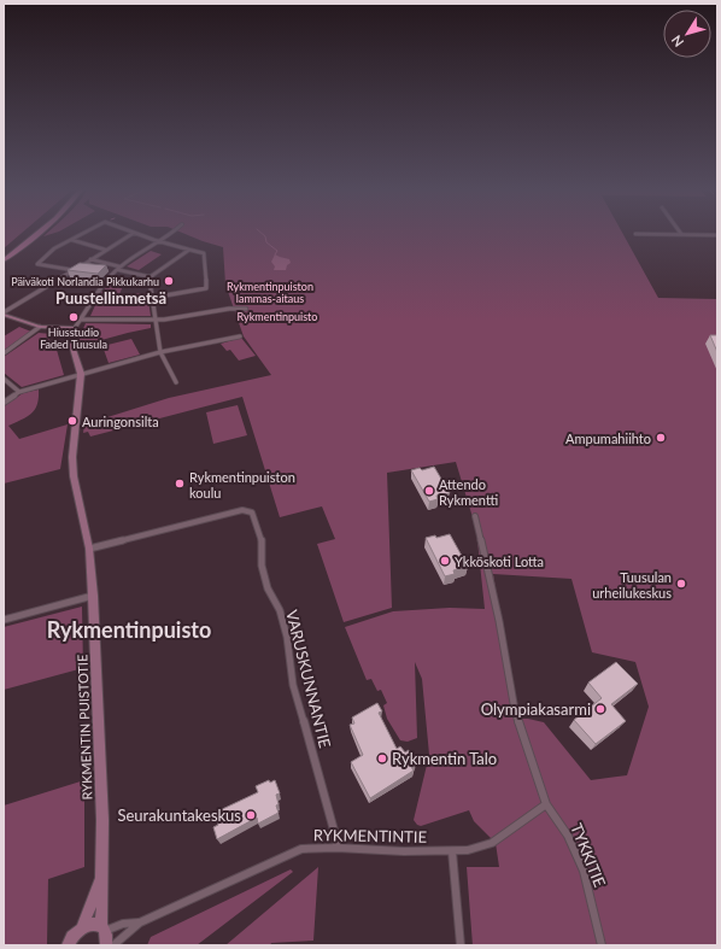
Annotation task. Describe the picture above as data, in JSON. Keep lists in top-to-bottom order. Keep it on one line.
{"streets":{"street":["VARUSKUNNANTIE","RYKMENTIN PUISTOTIE","RYKMENTINTIE","TYKKITIE"]},"crossings":[["VARUSKUNNANTIE","RYKMENTIN PUISTOTIE"],["VARUSKUNNANTIE","RYKMENTINTIE"],["RYKMENTIN PUISTOTIE","RYKMENTINTIE"],["RYKMENTINTIE","TYKKITIE"]],"districts":["Puustellinmetsä","Rykmentinpuisto"],"parks":["Rykmentinpuiston lammas-aitaus","Rykmentinpuisto"],"places":["Päiväkoti Norlandia Pikkukarhu","Hiusstudio Faded Tuusula","Auringonsilta","Ampumahiihto","Rykmentinpuiston koulu","Attendo Rykmentti","Ykköskoti Lotta","Tuusulan urheilukeskus","Olympiakasarmi","Rykmentin Talo","Seurakuntakeskus"],"north":"bottom left"}
